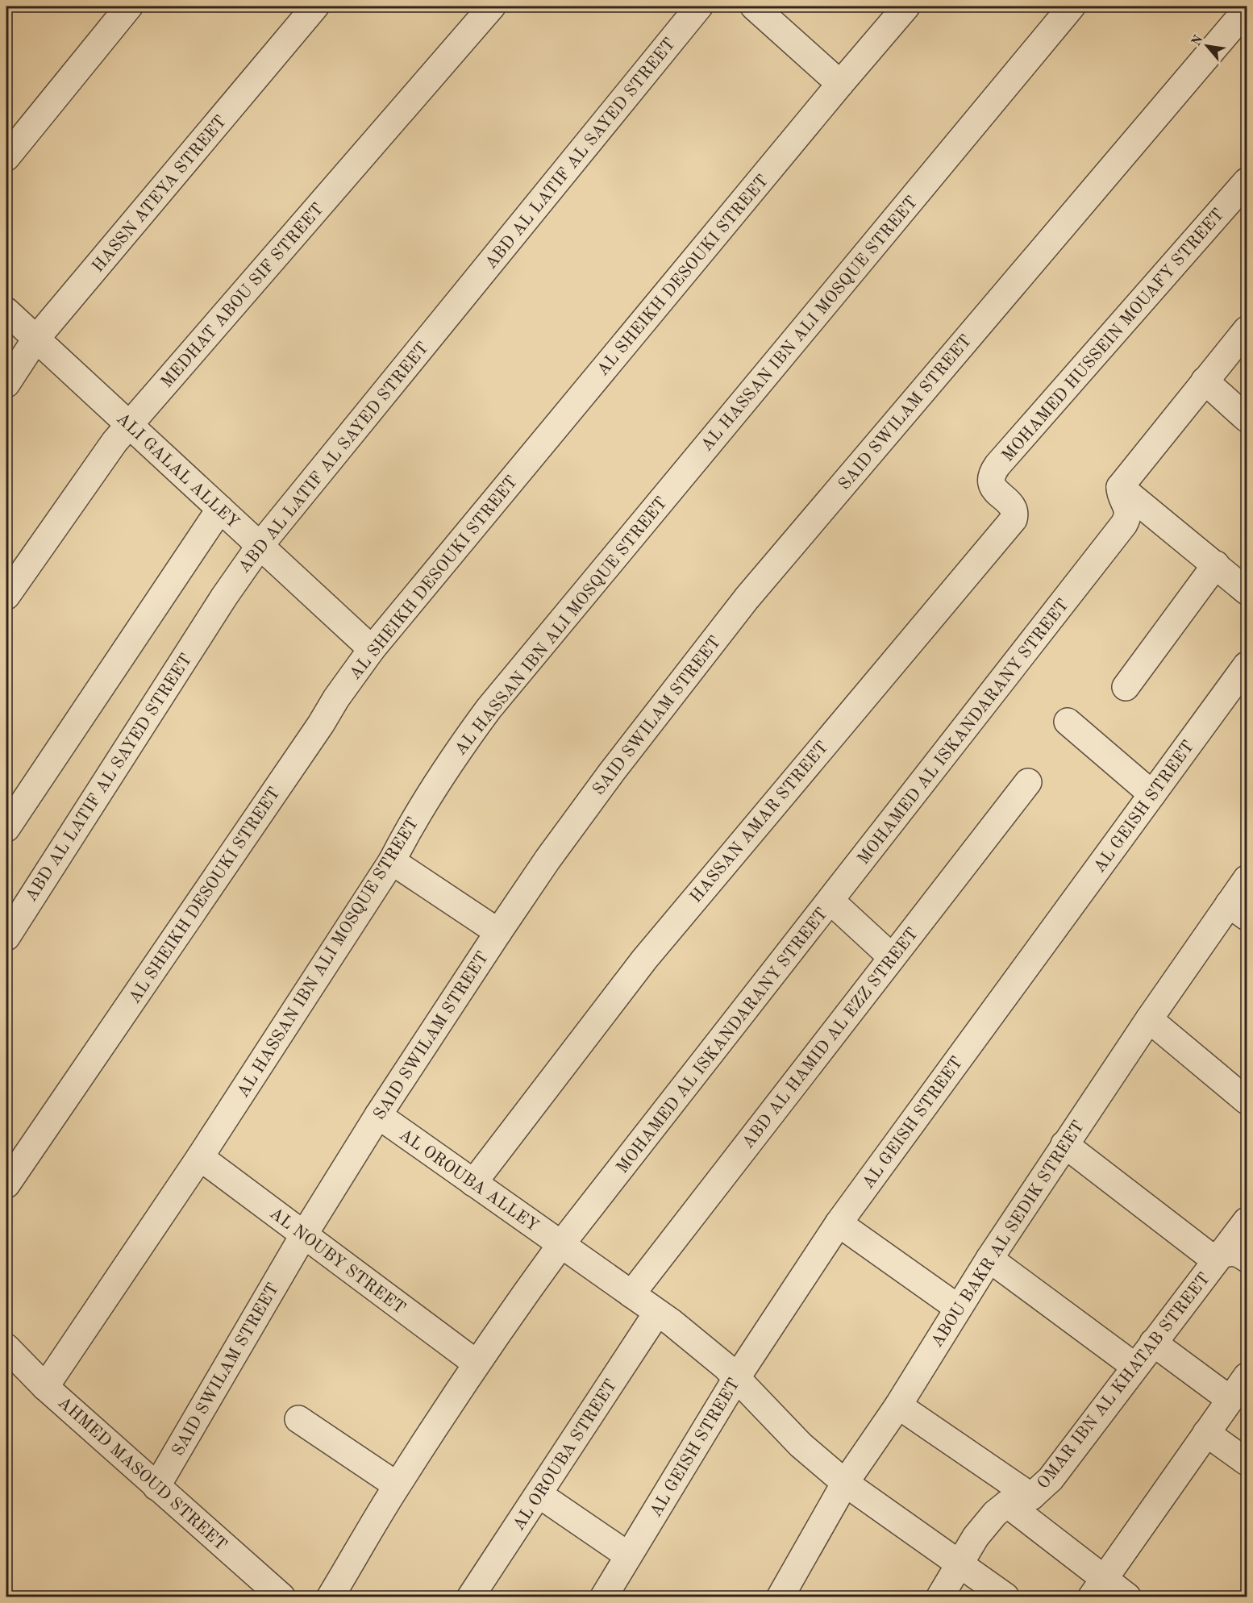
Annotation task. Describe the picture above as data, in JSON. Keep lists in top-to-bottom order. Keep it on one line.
{"streets":{"street":["ABD AL LATIF AL SAYED STREET","HASSN ATEYA STREET","AL SHEIKH DESOUKI STREET","MEDHAT ABOU SIF STREET","AL HASSAN IBN ALI MOSQUE STREET","MOHAMED HUSSEIN MOUAFY STREET","SAID SWILAM STREET","ALI GALAL ALLEY","MOHAMED AL ISKANDARANY STREET","AL GEISH STREET","HASSAN AMAR STREET","ABD AL HAMID AL EZZ STREET","AL OROUBA ALLEY","ABOU BAKR AL SEDIK STREET","AL NOUBY STREET","OMAR IBN AL KHATAB STREET","AL OROUBA STREET","AHMED MASOUD STREET"]},"crossings":[["ABD AL LATIF AL SAYED STREET","ALI GALAL ALLEY"],["HASSN ATEYA STREET","ALI GALAL ALLEY"],["AL SHEIKH DESOUKI STREET","ALI GALAL ALLEY"],["MEDHAT ABOU SIF STREET","ALI GALAL ALLEY"],["AL HASSAN IBN ALI MOSQUE STREET","AL NOUBY STREET"],["AL HASSAN IBN ALI MOSQUE STREET","AHMED MASOUD STREET"],["MOHAMED HUSSEIN MOUAFY STREET","HASSAN AMAR STREET"],["SAID SWILAM STREET","AL OROUBA ALLEY"],["SAID SWILAM STREET","AL NOUBY STREET"],["SAID SWILAM STREET","AHMED MASOUD STREET"],["MOHAMED AL ISKANDARANY STREET","AL OROUBA ALLEY"],["MOHAMED AL ISKANDARANY STREET","AL NOUBY STREET"],["AL GEISH STREET","AL OROUBA ALLEY"],["HASSAN AMAR STREET","AL OROUBA ALLEY"],["ABD AL HAMID AL EZZ STREET","AL OROUBA ALLEY"],["AL OROUBA ALLEY","ABOU BAKR AL SEDIK STREET"],["AL OROUBA ALLEY","OMAR IBN AL KHATAB STREET"],["AL OROUBA ALLEY","AL OROUBA STREET"]],"north":"top left"}
